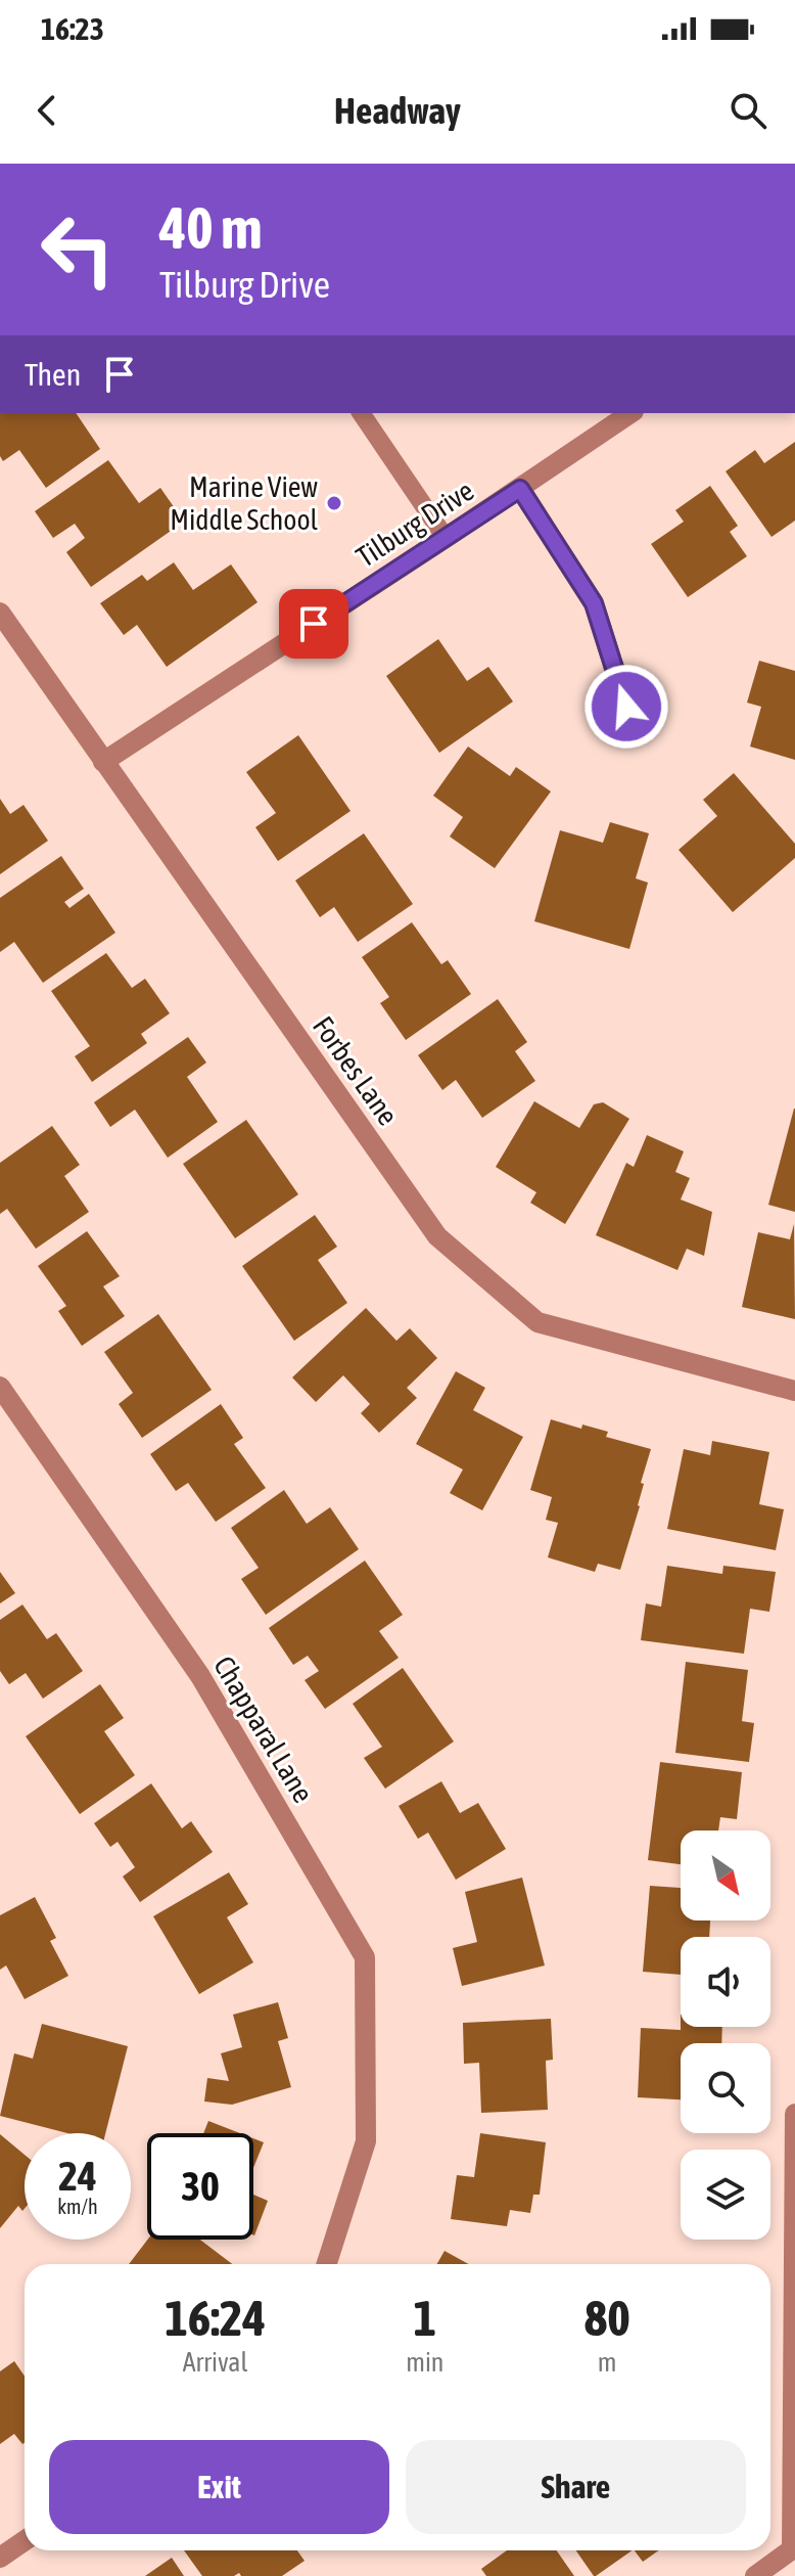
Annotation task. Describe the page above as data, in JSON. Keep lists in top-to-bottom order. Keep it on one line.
{"streets":{"street":["Tilburg Drive","Forbes Lane","Chapparal Lane"]},"crossings":[["Tilburg Drive","Forbes Lane"]],"places":["Marine View Middle School"],"north":"bottom right","page":{"status":"16:23","header":"Headway","turn":["40 m","Tilburg Drive"],"then":"Then","speed":"24 km/h","limit":"30","eta":["16:24","Arrival","1","min","80","m"],"buttons":["Exit","Share"]}}
